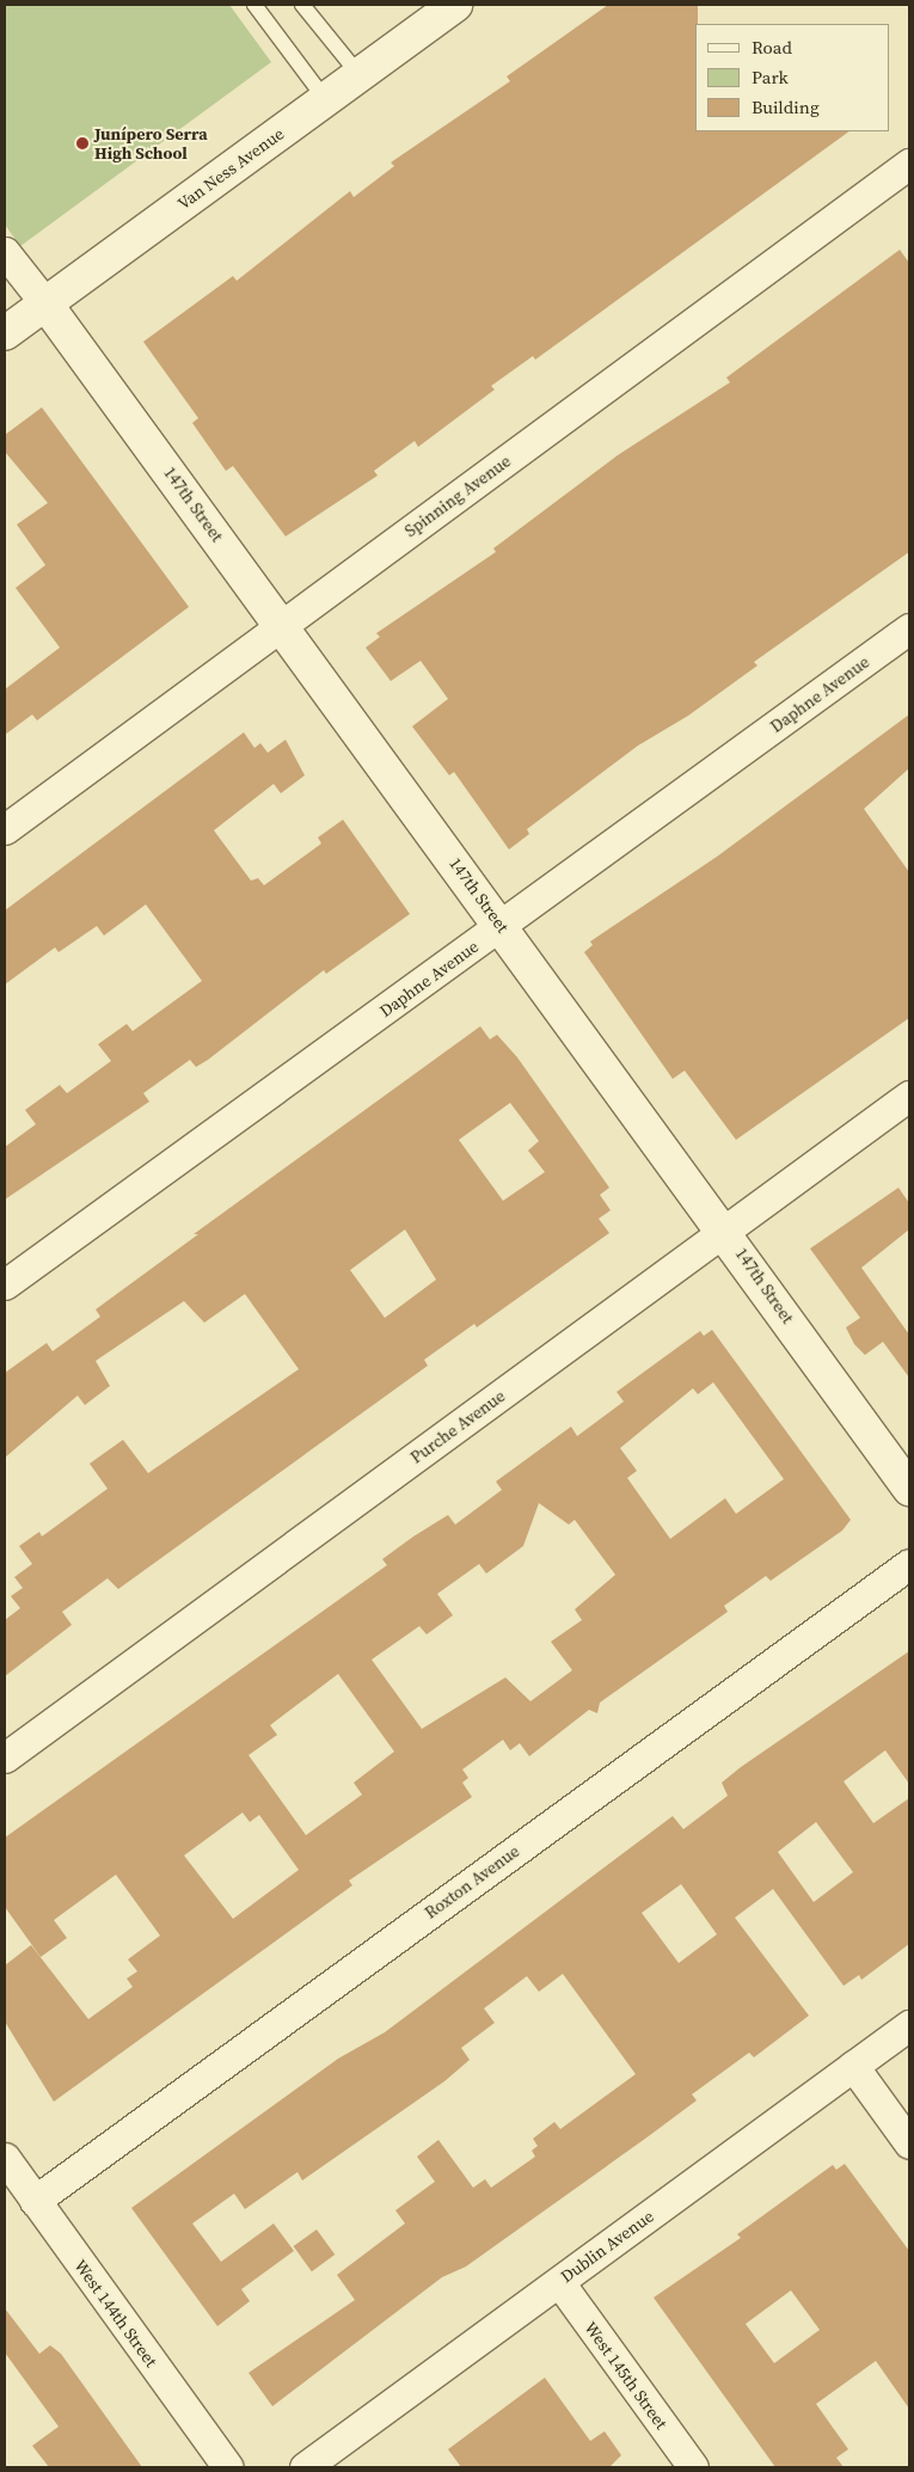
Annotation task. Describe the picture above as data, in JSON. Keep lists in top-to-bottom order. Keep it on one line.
{"streets":{"street":["Van Ness Avenue","Spinning Avenue","147th Street","Daphne Avenue","Purche Avenue","Roxton Avenue","Dublin Avenue","West 144th Street","West 145th Street"]},"crossings":[["Van Ness Avenue","147th Street"],["Spinning Avenue","147th Street"],["147th Street","Daphne Avenue"],["147th Street","Purche Avenue"],["Roxton Avenue","West 144th Street"],["Dublin Avenue","West 145th Street"]],"places":["Junípero Serra High School"],"legend":["Road","Park","Building"]}
